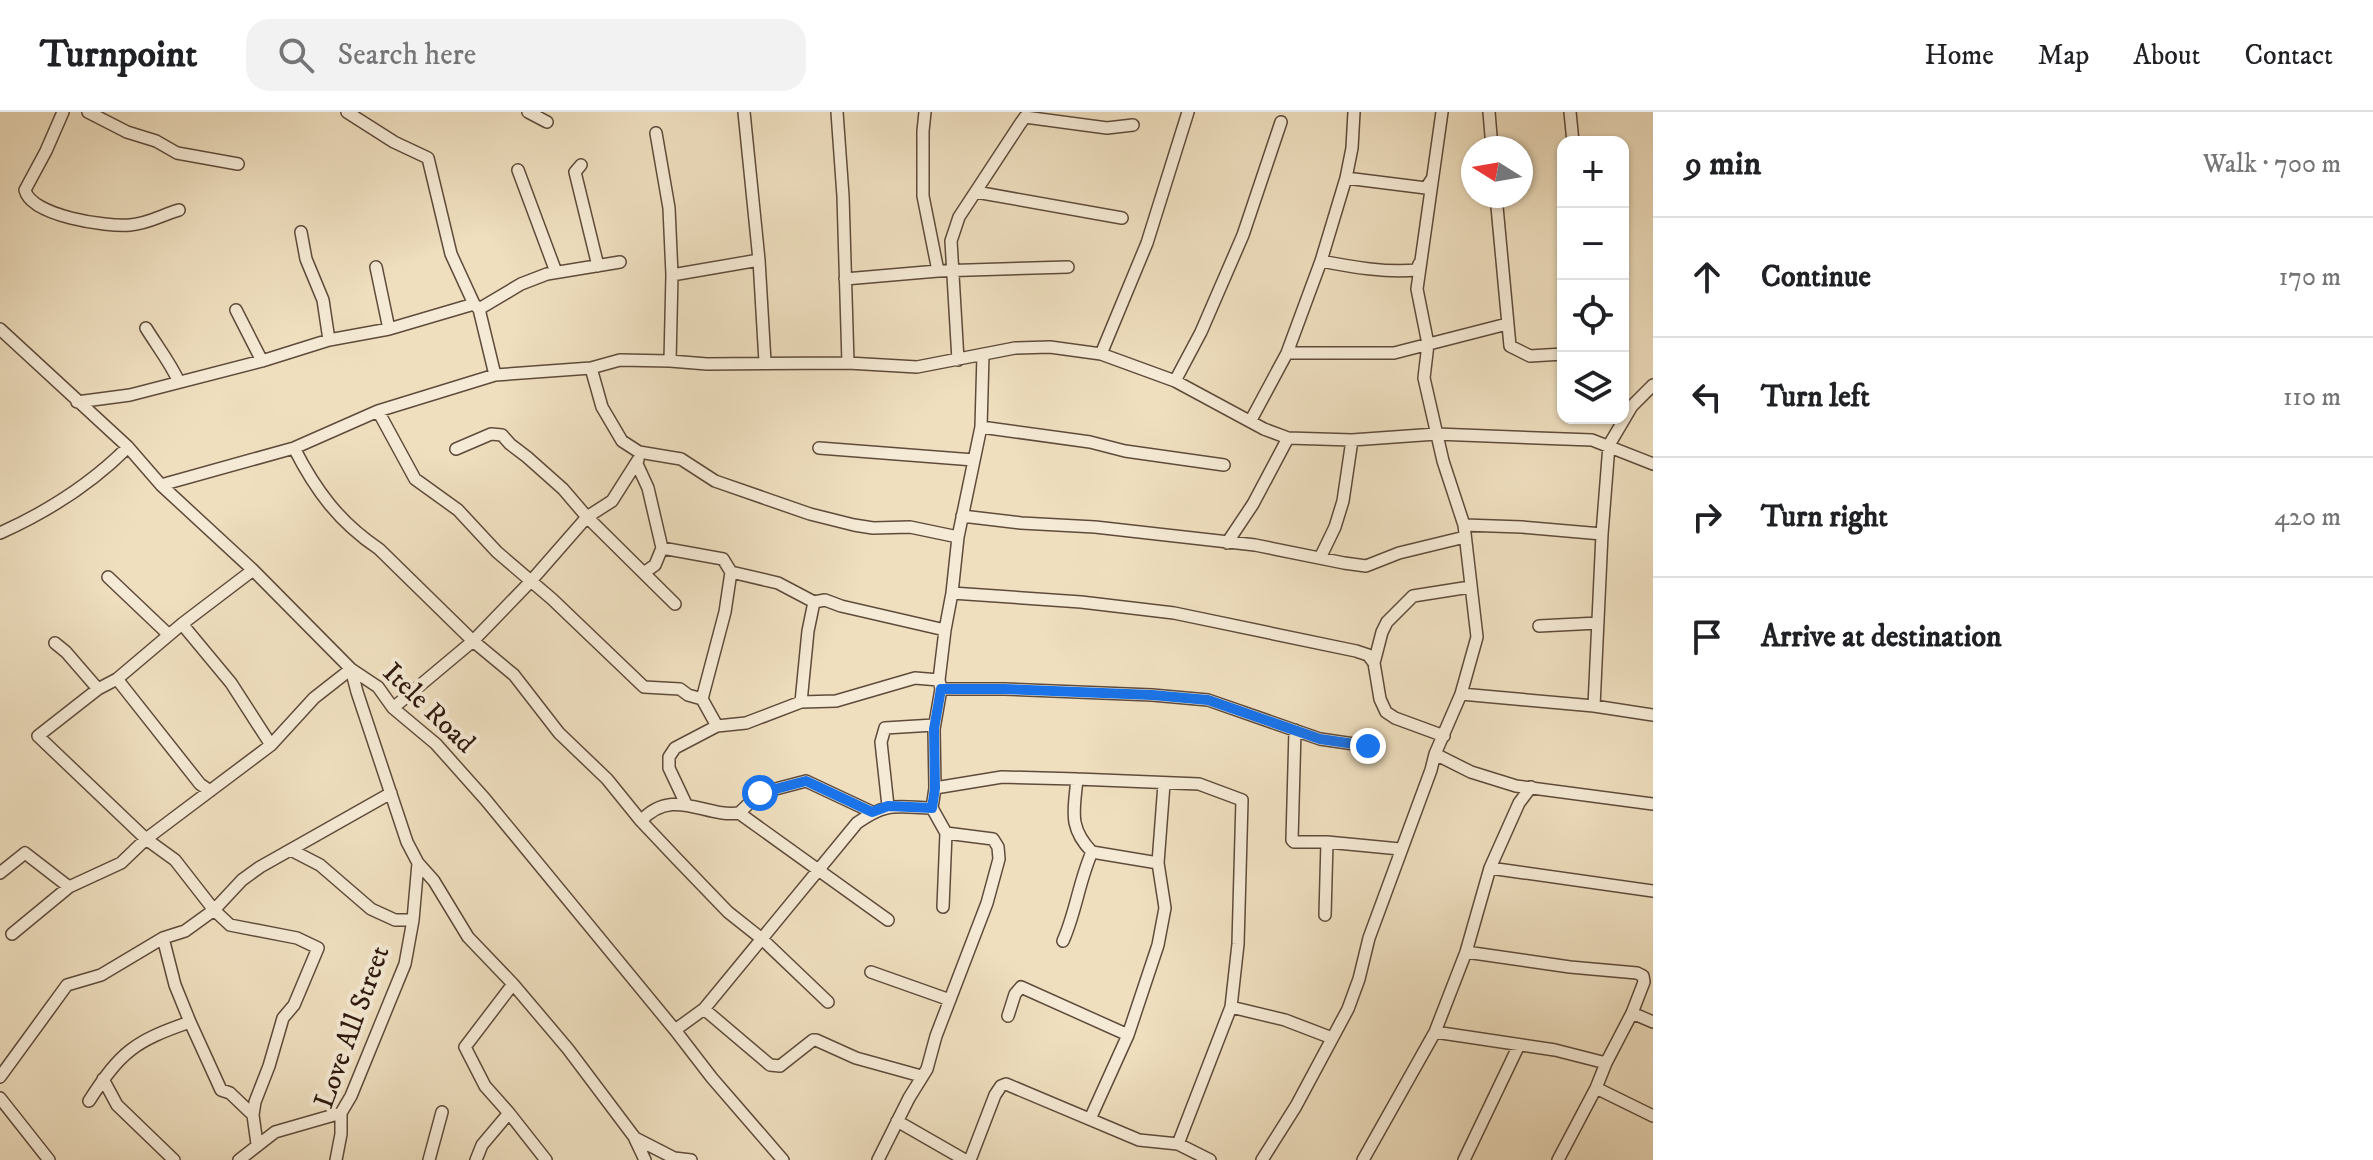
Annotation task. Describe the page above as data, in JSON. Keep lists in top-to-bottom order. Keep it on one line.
{"streets":{"street":["Itele Road","Love All Street"]},"north":"left","page":{"header":"Turnpoint","search":"Search here","nav":["Home","Map","About","Contact"],"heading":["9 min","Walk · 700 m"],"map_buttons":["+","−"],"list":[["Continue","170 m"],["Turn left","110 m"],["Turn right","420 m"],"Arrive at destination"]}}
